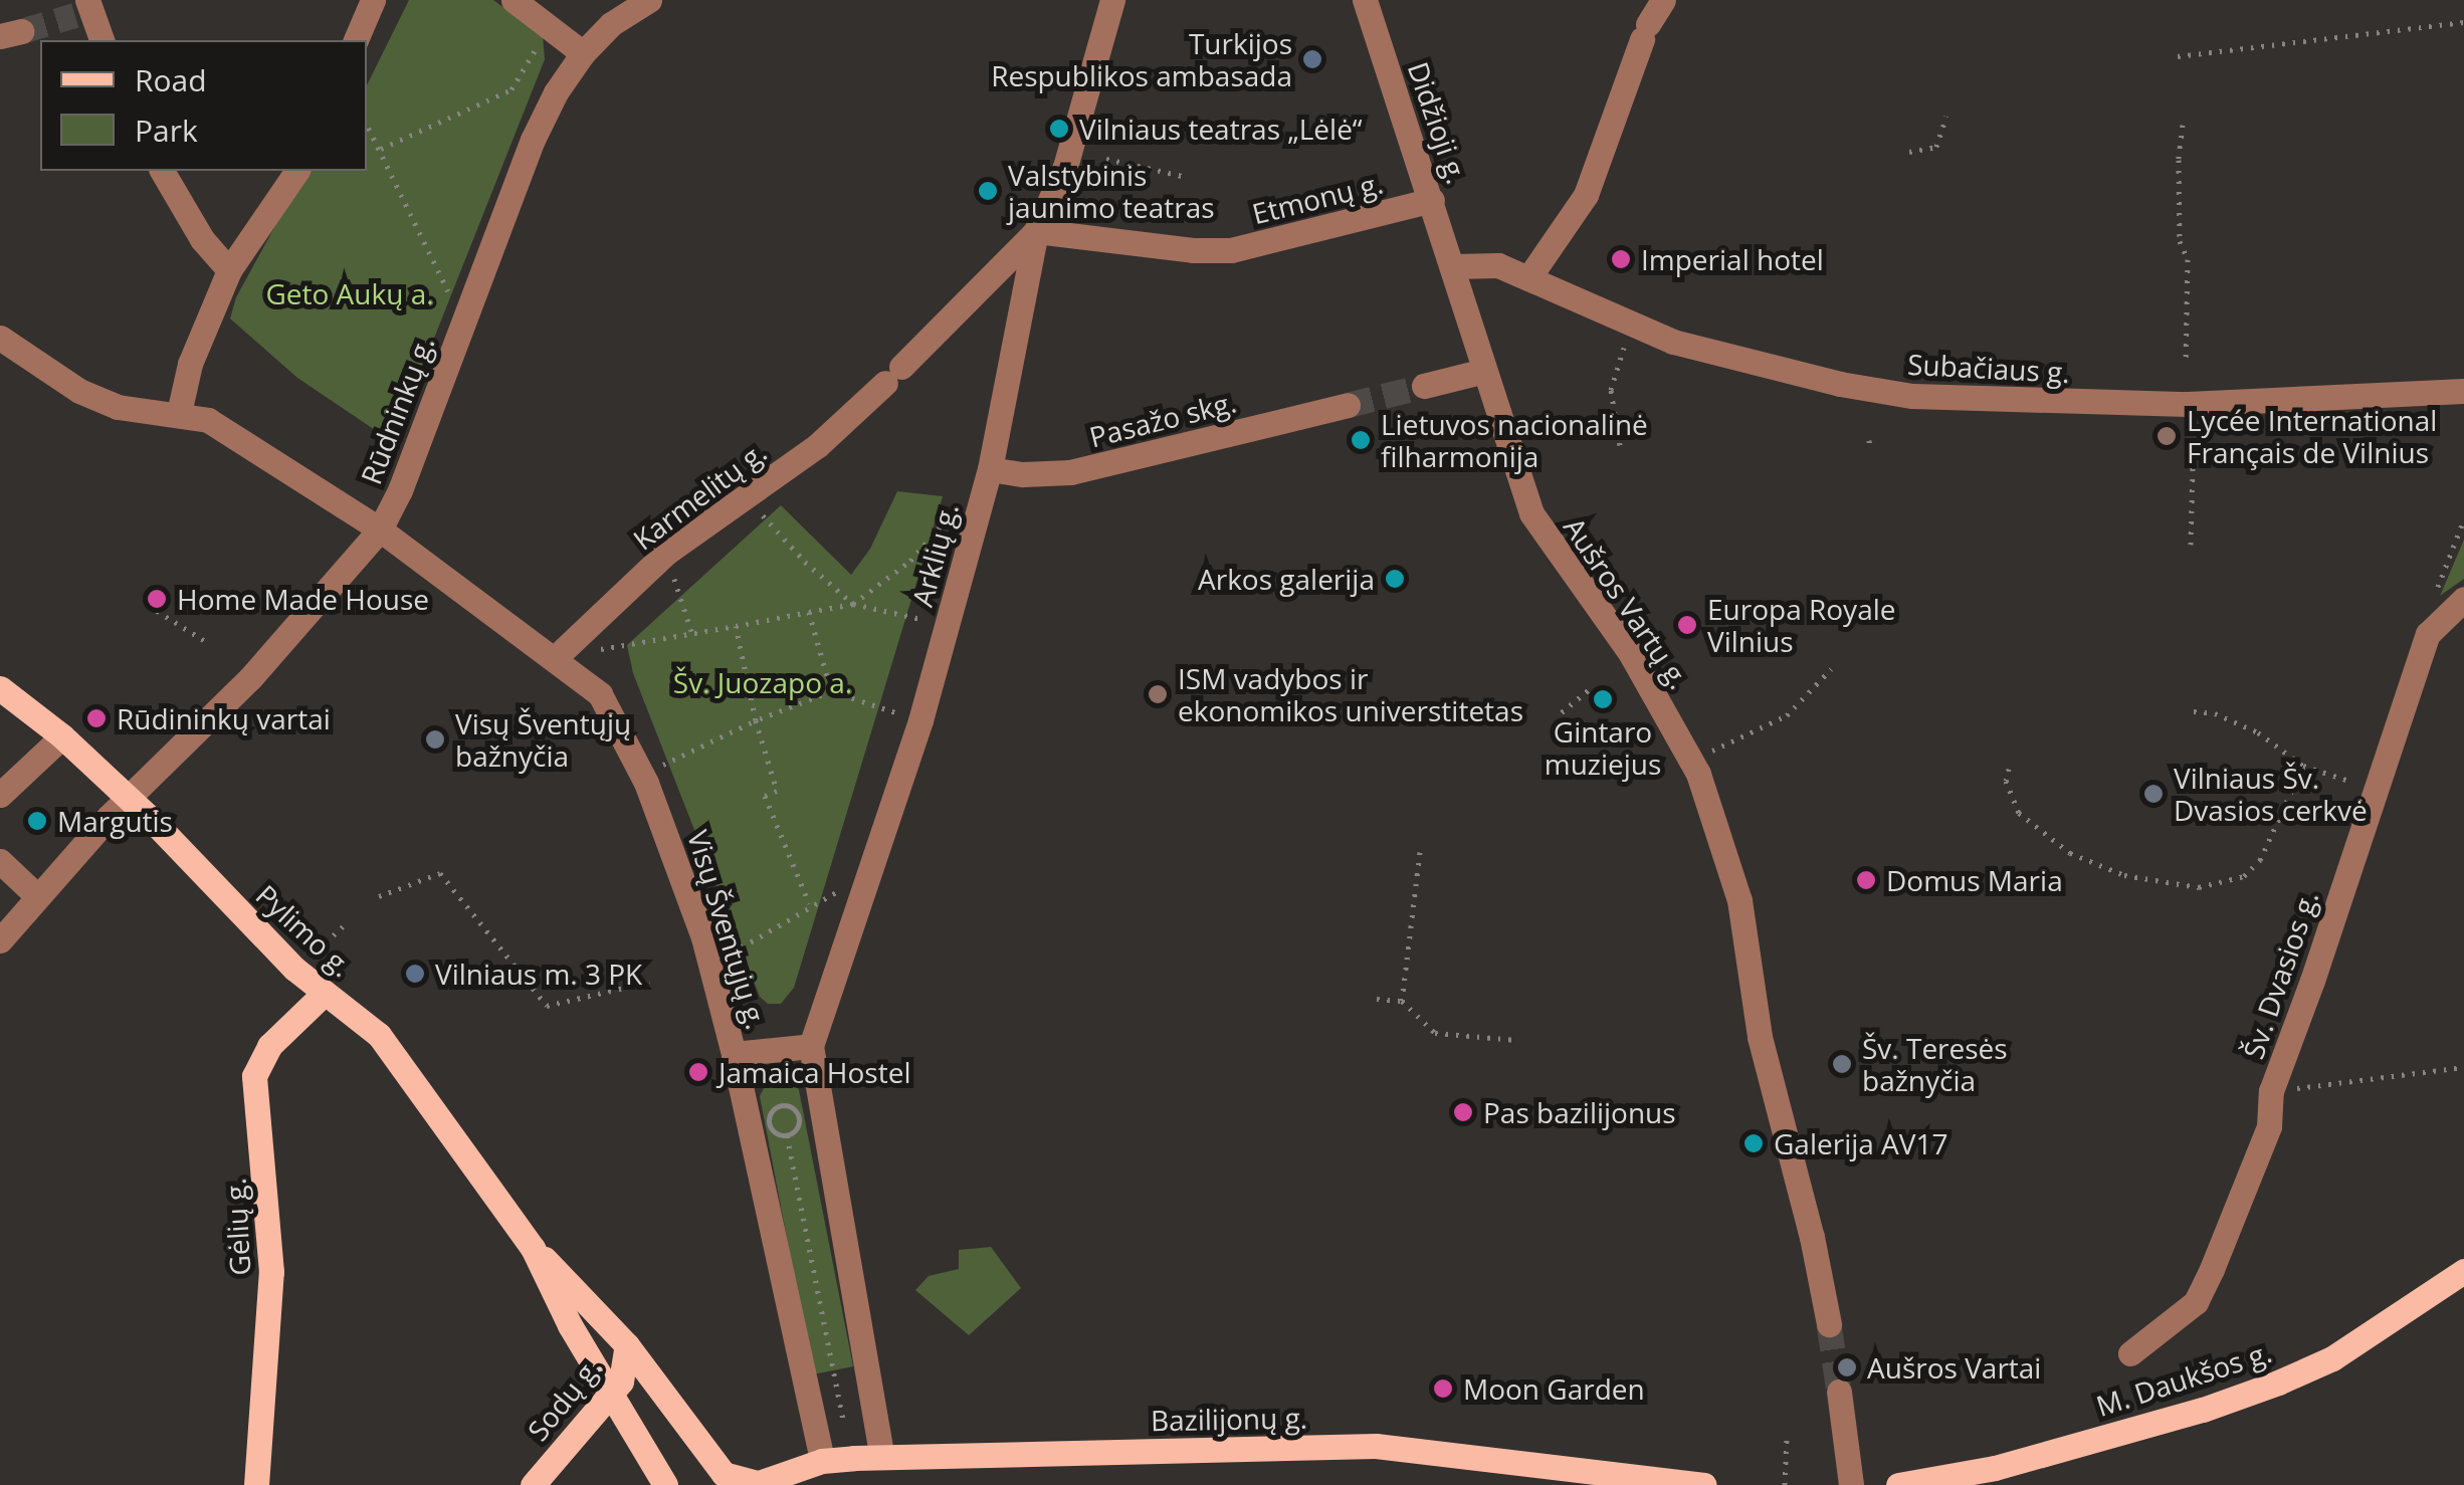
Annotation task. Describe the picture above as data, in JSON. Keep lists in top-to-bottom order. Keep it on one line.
{"streets":{"main road":["Pylimo g.","Gėlių g.","M. Daukšos g.","Sodų g.","Bazilijonų g."],"street":["Didžioji g.","Etmonų g.","Subačiaus g.","Rūdninkų g.","Pasažo skg.","Karmelitų g.","Arklių g.","Aušros Vartų g.","Visų Šventųjų g.","Šv. Dvasios g."]},"crossings":[["Didžioji g.","Etmonų g."],["Didžioji g.","Subačiaus g."],["Didžioji g.","Aušros Vartų g."],["Etmonų g.","Karmelitų g."],["Etmonų g.","Arklių g."],["Subačiaus g.","Aušros Vartų g."],["Rūdninkų g.","Visų Šventųjų g."],["Rūdninkų g.","Pylimo g."],["Pasažo skg.","Arklių g."],["Karmelitų g.","Arklių g."],["Karmelitų g.","Visų Šventųjų g."],["Visų Šventųjų g.","Bazilijonų g."],["Pylimo g.","Gėlių g."],["Pylimo g.","Sodų g."],["Pylimo g.","Bazilijonų g."]],"parks":["Geto Aukų a.","Šv. Juozapo a."],"places":["Turkijos Respublikos ambasada","Vilniaus teatras „Lėlė“","Valstybinis jaunimo teatras","Imperial hotel","Lycée International Français de Vilnius","Lietuvos nacionalinė filharmonija","Arkos galerija","Home Made House","Europa Royale Vilnius","ISM vadybos ir ekonomikos universtitetas","Gintaro muziejus","Rūdininkų vartai","Visų Šventųjų bažnyčia","Vilniaus Šv. Dvasios cerkvė","Margutis","Domus Maria","Vilniaus m. 3 PK","Šv. Teresės bažnyčia","Jamaica Hostel","Pas bazilijonus","Galerija AV17","Aušros Vartai","Moon Garden"],"legend":["Road","Park"]}
